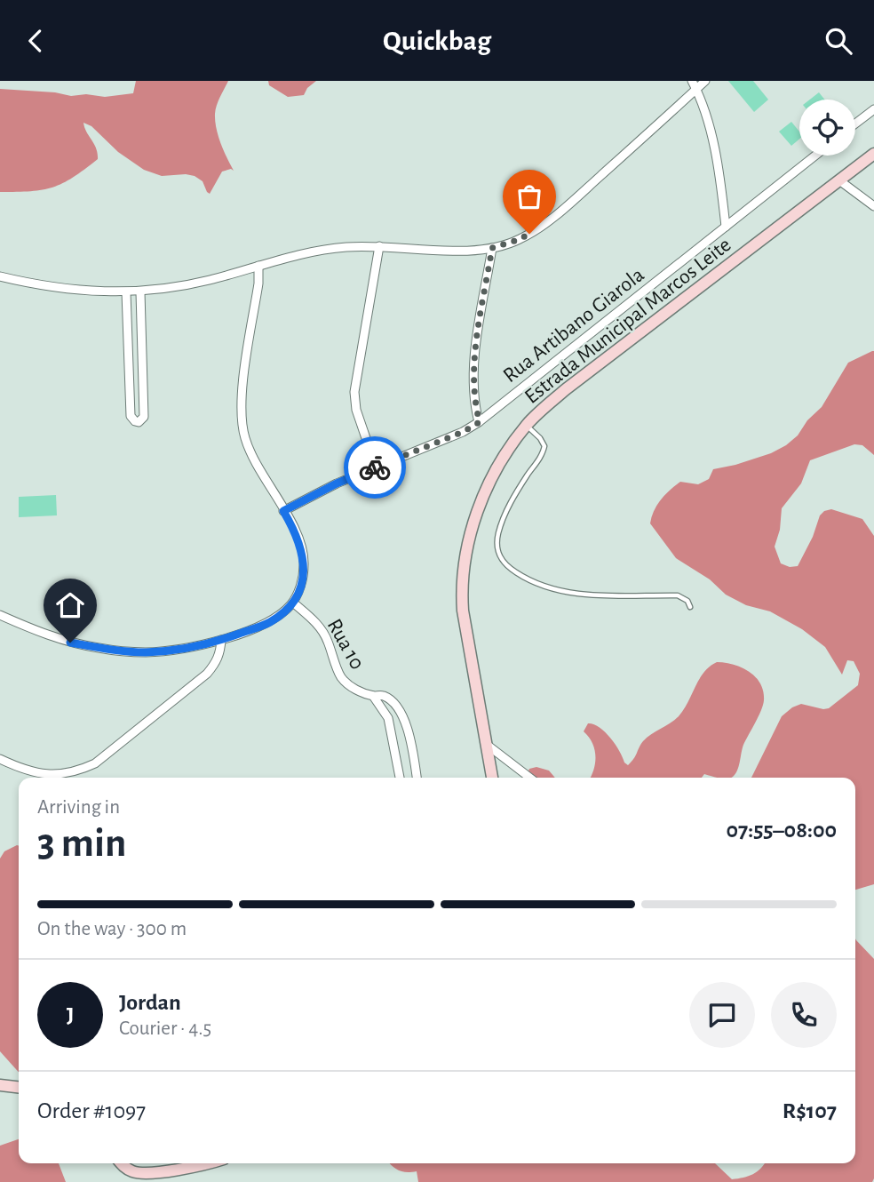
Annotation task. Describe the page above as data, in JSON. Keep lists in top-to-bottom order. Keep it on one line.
{"streets":{"street":["Estrada Municipal Marcos Leite","Rua Artibano Giarola","Rua 10"]},"page":{"header":"Quickbag","heading":["3 min","Arriving in","07:55–08:00"],"panel":["Jordan","Courier · 4.5","Order #1097","R$107"],"bar":"On the way · 300 m","round":"J"}}
